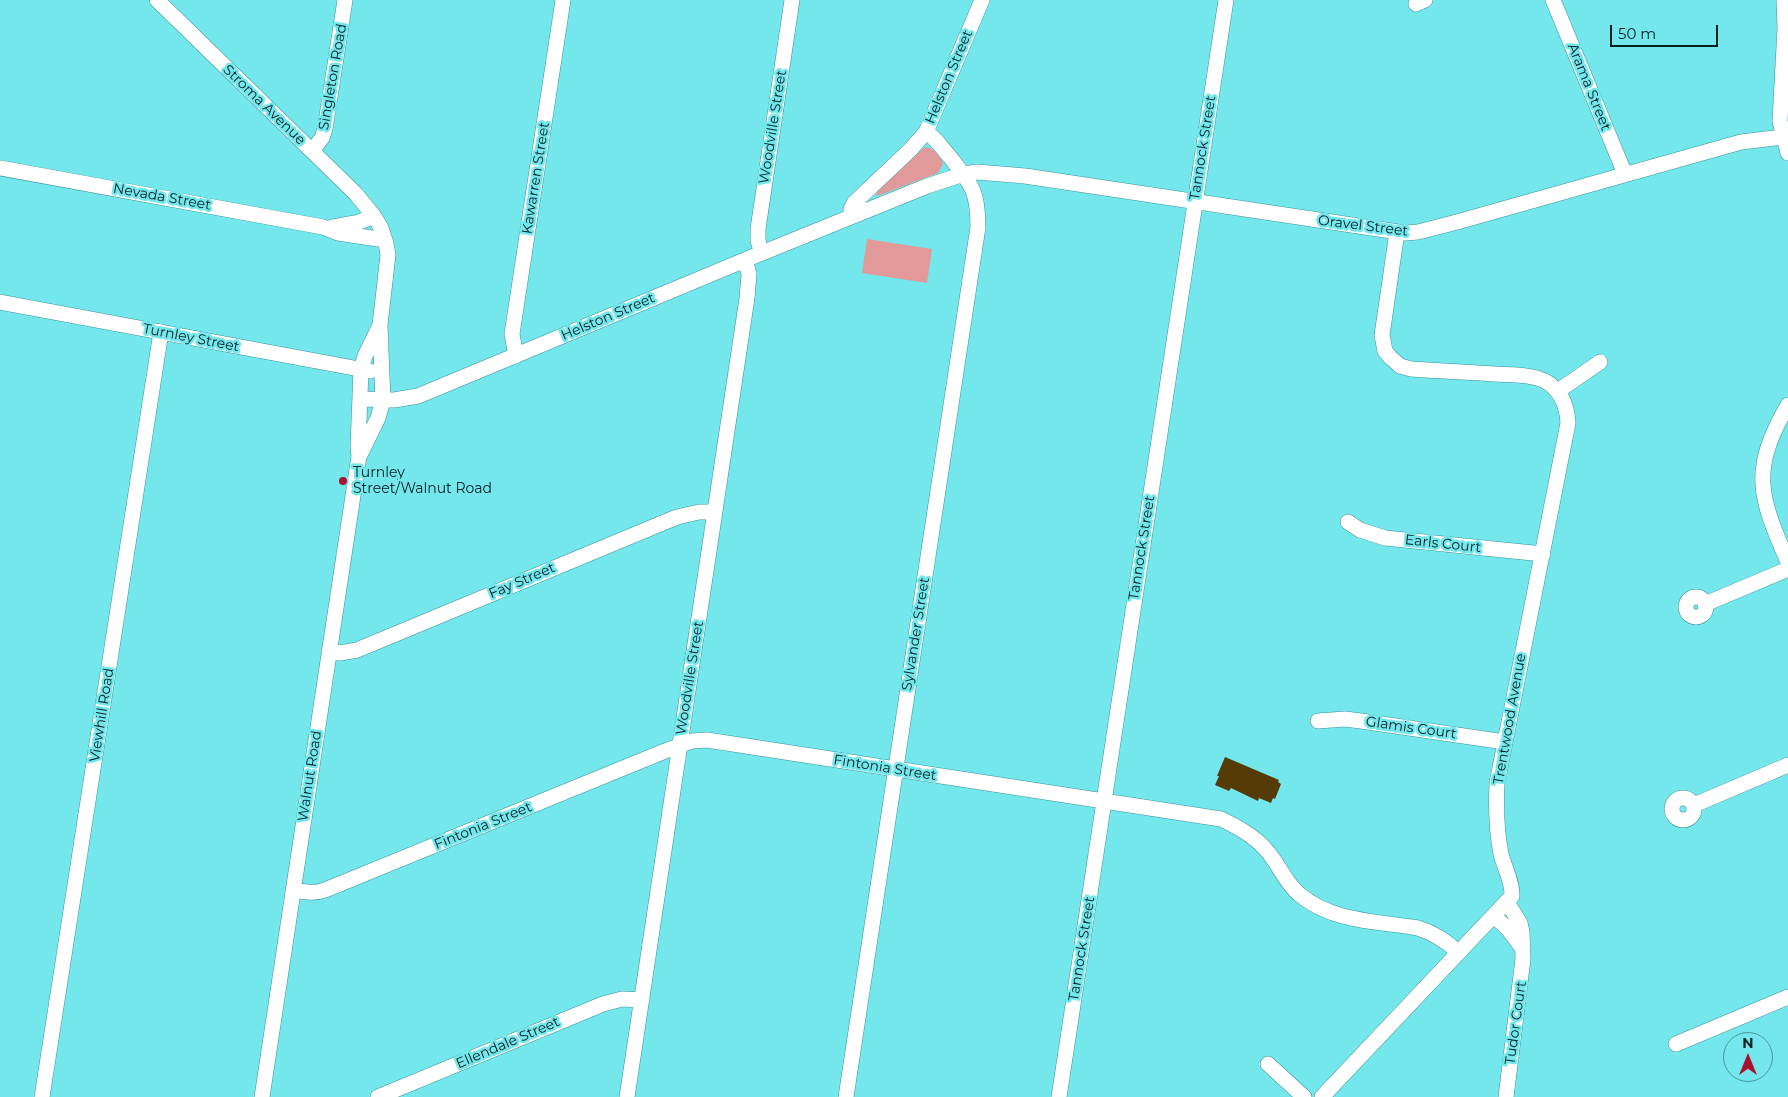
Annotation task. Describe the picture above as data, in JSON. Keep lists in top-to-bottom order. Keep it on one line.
{"streets":{"street":["Singleton Road","Helston Street","Arama Street","Stroma Avenue","Woodville Street","Tannock Street","Kawarren Street","Nevada Street","Oravel Street","Turnley Street","Earls Court","Fay Street","Sylvander Street","Viewhill Road","Trentwood Avenue","Glamis Court","Fintonia Street","Walnut Road","Tudor Court","Ellendale Street"]},"crossings":[["Singleton Road","Stroma Avenue"],["Helston Street","Woodville Street"],["Helston Street","Kawarren Street"],["Helston Street","Oravel Street"],["Helston Street","Sylvander Street"],["Helston Street","Walnut Road"],["Arama Street","Oravel Street"],["Stroma Avenue","Nevada Street"],["Stroma Avenue","Walnut Road"],["Woodville Street","Fay Street"],["Woodville Street","Fintonia Street"],["Woodville Street","Ellendale Street"],["Tannock Street","Oravel Street"],["Tannock Street","Fintonia Street"],["Nevada Street","Walnut Road"],["Turnley Street","Viewhill Road"],["Turnley Street","Walnut Road"],["Earls Court","Trentwood Avenue"],["Fay Street","Walnut Road"],["Sylvander Street","Fintonia Street"],["Trentwood Avenue","Glamis Court"],["Trentwood Avenue","Tudor Court"],["Fintonia Street","Walnut Road"]],"places":["Turnley Street/Walnut Road"],"scale_bar":"50 m","north":"top"}
